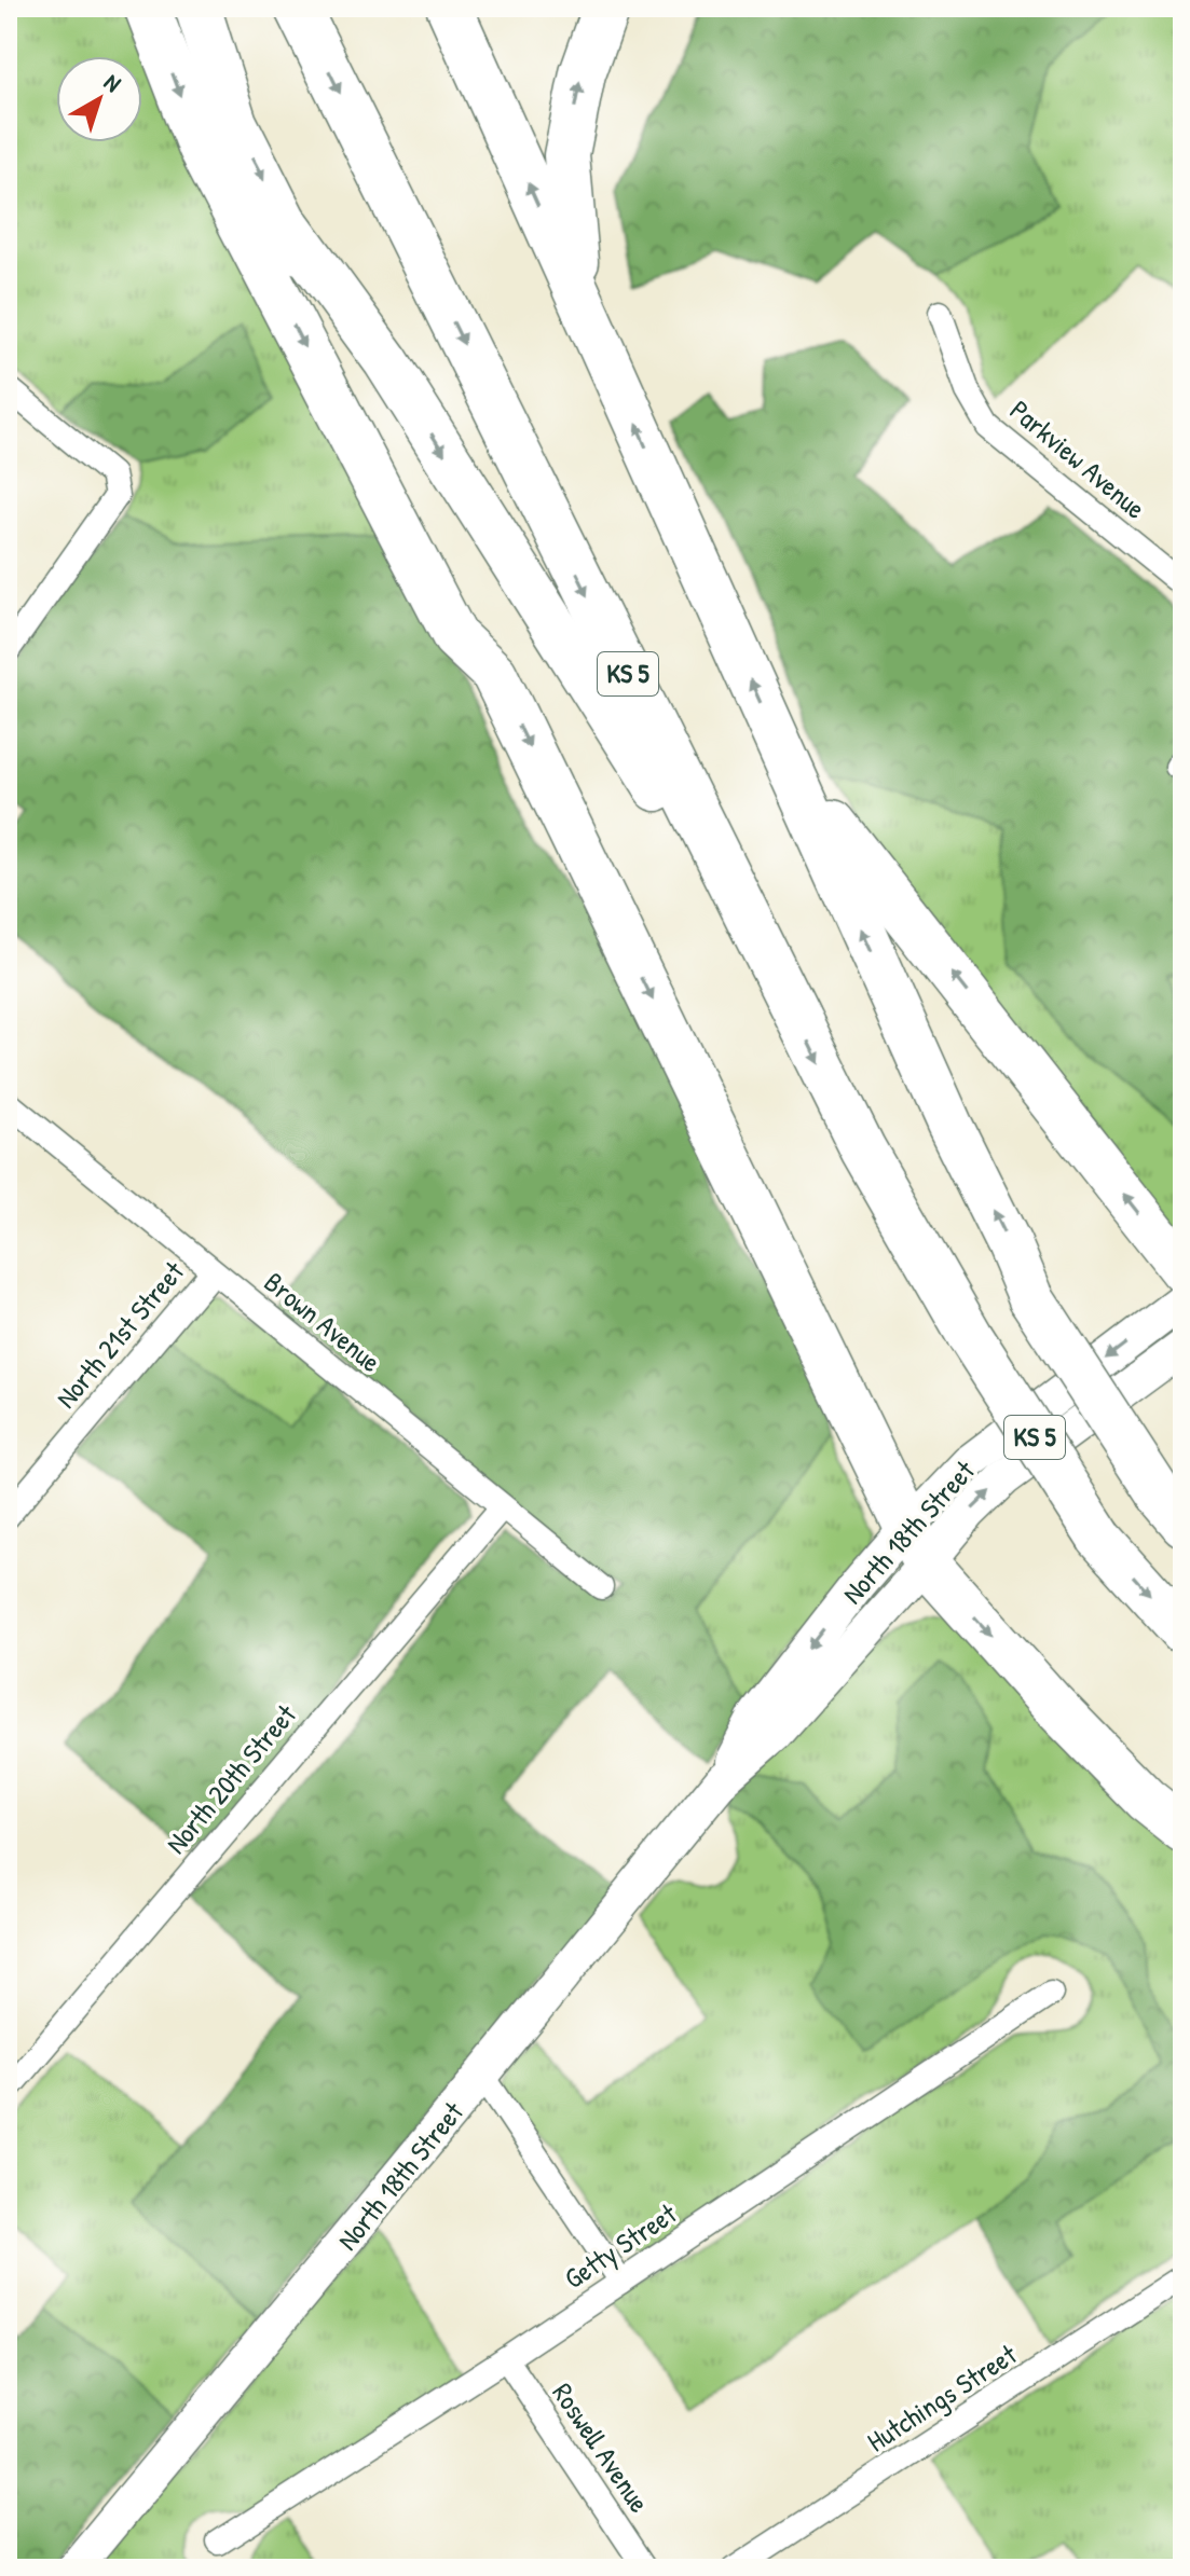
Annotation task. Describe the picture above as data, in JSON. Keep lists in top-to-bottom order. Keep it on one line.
{"streets":{"highway":["KS 5"],"main road":["North 18th Street"],"street":["Parkview Avenue","Brown Avenue","North 21st Street","North 20th Street","Getty Street","Hutchings Street","Roswell Avenue"]},"crossings":[["Brown Avenue","North 21st Street"],["Brown Avenue","North 20th Street"],["Getty Street","Roswell Avenue"]],"north":"top right"}
